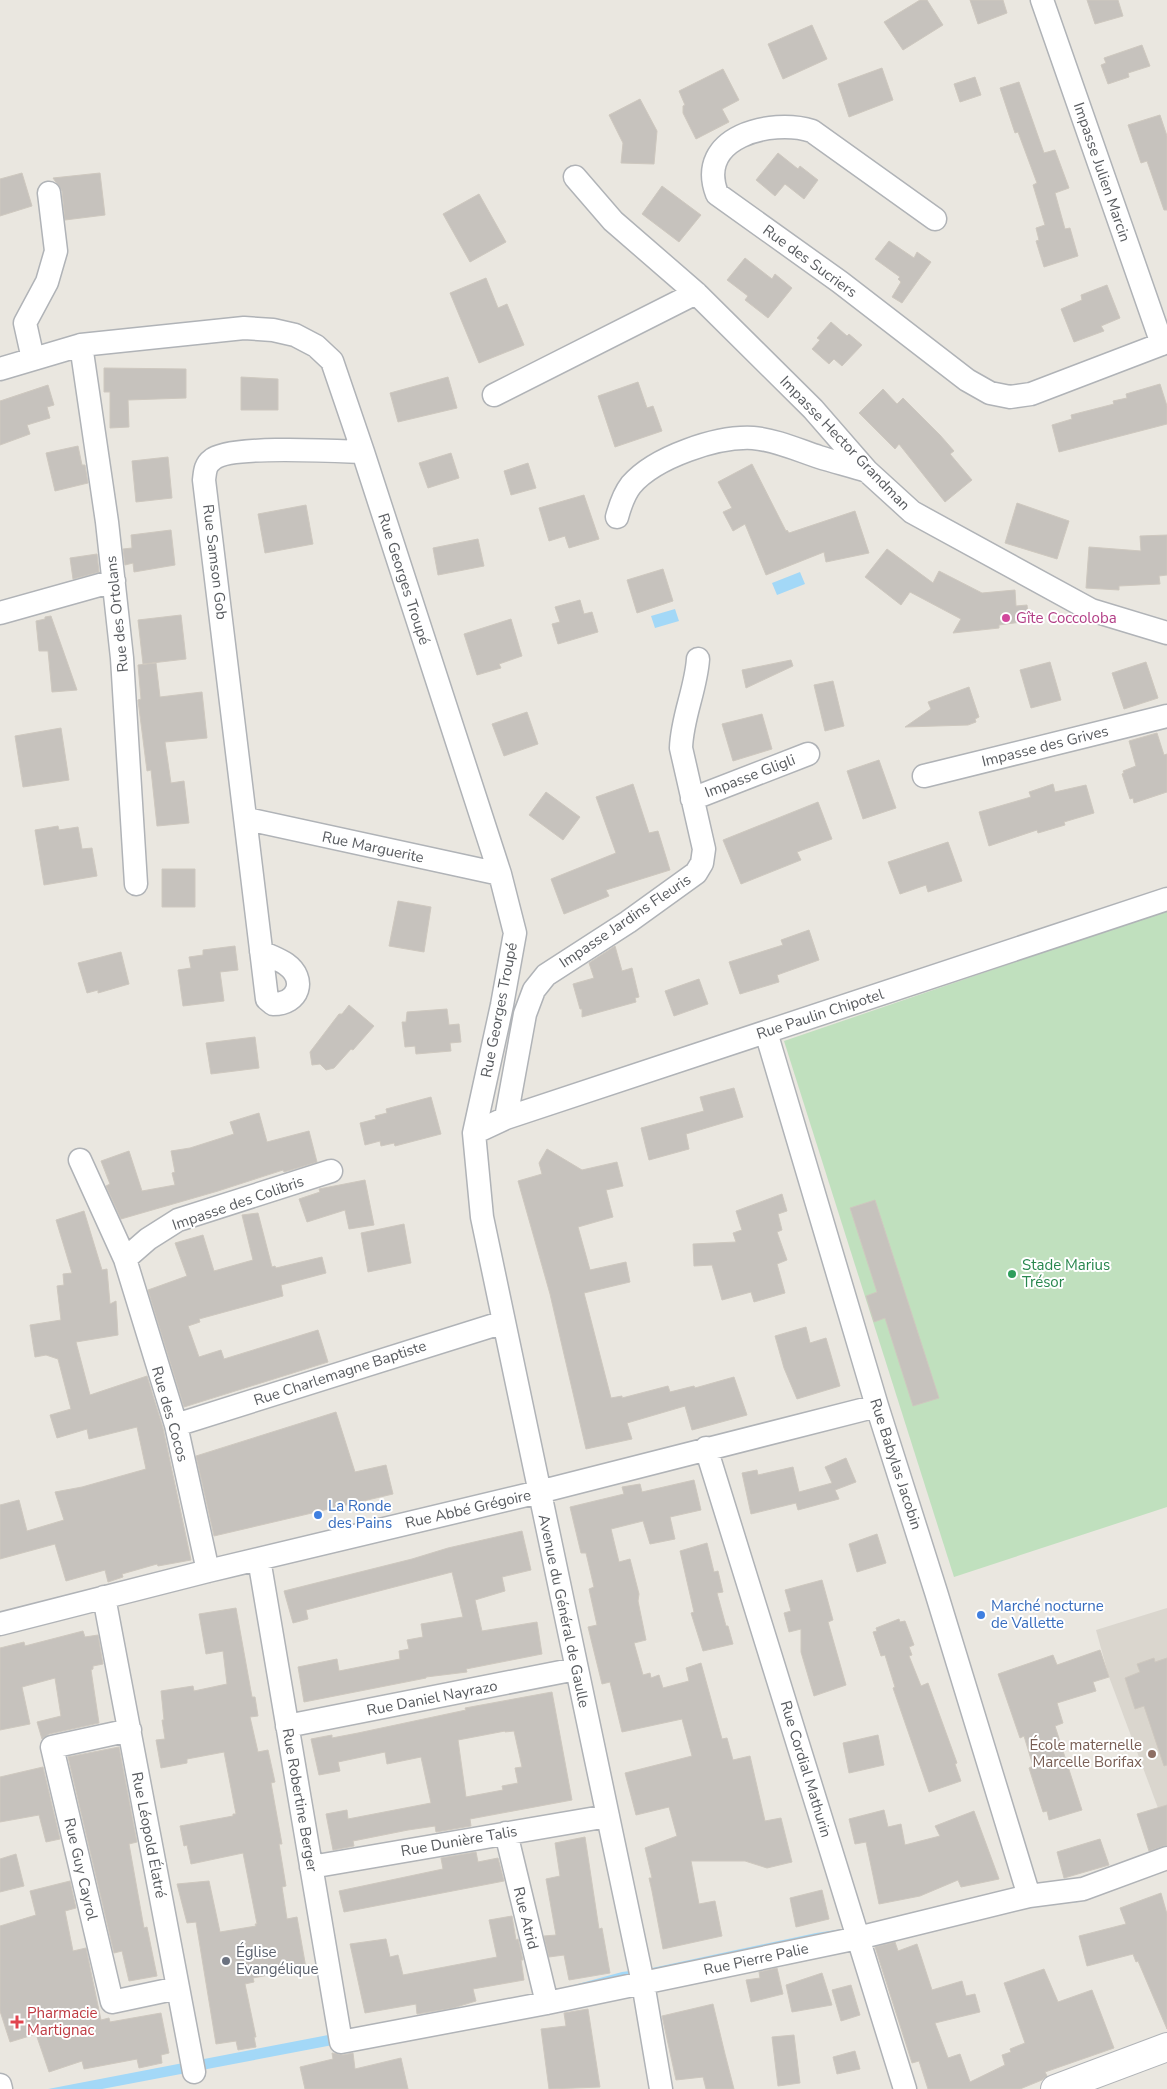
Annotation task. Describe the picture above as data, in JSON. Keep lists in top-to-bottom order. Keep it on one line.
{"streets":{"street":["Impasse Julien Marcin","Rue des Sucriers","Impasse Hector Grandman","Rue Samson Gob","Rue Georges Troupé","Rue des Ortolans","Impasse des Grives","Impasse Gligli","Rue Marguerite","Impasse Jardins Fleuris","Rue Paulin Chipotel","Impasse des Colibris","Rue Charlemagne Baptiste","Rue des Cocos","Rue Babylas Jacobin","Rue Abbé Grégoire","Avenue du Général de Gaulle","Rue Daniel Nayrazo","Rue Cordial Mathurin","Rue Robertine Berger","Rue Léopold Élatré","Rue Dunière Talis","Rue Guy Cayrol","Rue Atrid","Rue Pierre Palie"]},"crossings":[["Impasse Julien Marcin","Rue des Sucriers"],["Rue Samson Gob","Rue Georges Troupé"],["Rue Samson Gob","Rue Marguerite"],["Rue Georges Troupé","Rue des Ortolans"],["Rue Georges Troupé","Rue Marguerite"],["Rue Georges Troupé","Rue Paulin Chipotel"],["Rue Georges Troupé","Avenue du Général de Gaulle"],["Impasse Gligli","Impasse Jardins Fleuris"],["Impasse Jardins Fleuris","Rue Paulin Chipotel"],["Rue Paulin Chipotel","Rue Babylas Jacobin"],["Rue Paulin Chipotel","Avenue du Général de Gaulle"],["Impasse des Colibris","Rue des Cocos"],["Rue Charlemagne Baptiste","Rue des Cocos"],["Rue Charlemagne Baptiste","Avenue du Général de Gaulle"],["Rue des Cocos","Rue Abbé Grégoire"],["Rue Babylas Jacobin","Rue Abbé Grégoire"],["Rue Babylas Jacobin","Rue Pierre Palie"],["Rue Abbé Grégoire","Avenue du Général de Gaulle"],["Rue Abbé Grégoire","Rue Cordial Mathurin"],["Rue Abbé Grégoire","Rue Robertine Berger"],["Rue Abbé Grégoire","Rue Léopold Élatré"],["Avenue du Général de Gaulle","Rue Daniel Nayrazo"],["Avenue du Général de Gaulle","Rue Dunière Talis"],["Avenue du Général de Gaulle","Rue Pierre Palie"],["Rue Daniel Nayrazo","Rue Robertine Berger"],["Rue Cordial Mathurin","Rue Pierre Palie"],["Rue Robertine Berger","Rue Dunière Talis"],["Rue Robertine Berger","Rue Pierre Palie"],["Rue Léopold Élatré","Rue Guy Cayrol"],["Rue Dunière Talis","Rue Atrid"],["Rue Atrid","Rue Pierre Palie"]],"places":{"other":["Gîte Coccoloba","Stade Marius Trésor","La Ronde des Pains","Marché nocturne de Vallette","École maternelle Marcelle Borifax","Église Evangélique"],"health":["Pharmacie Martignac"]}}
